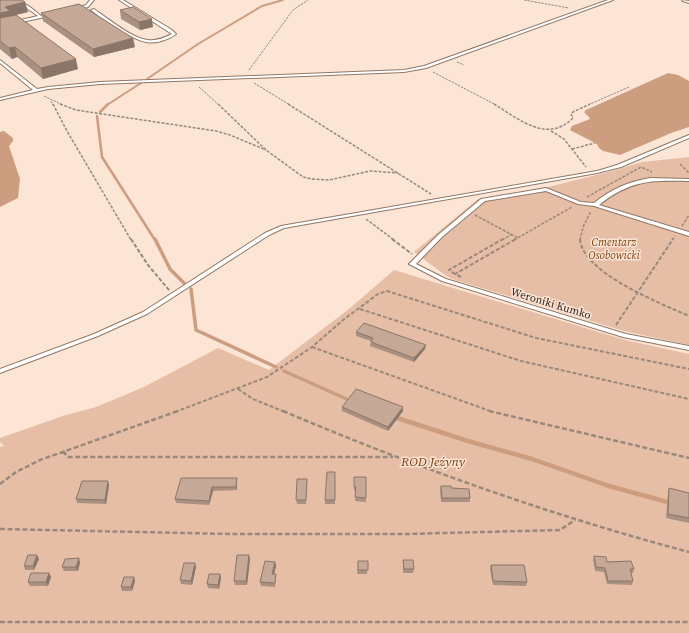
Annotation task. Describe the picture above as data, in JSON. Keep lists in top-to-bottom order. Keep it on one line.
{"streets":{"lane":["Weroniki Kumko"]},"parks":["Cmentarz Osobowicki","ROD Jeżyny"]}
